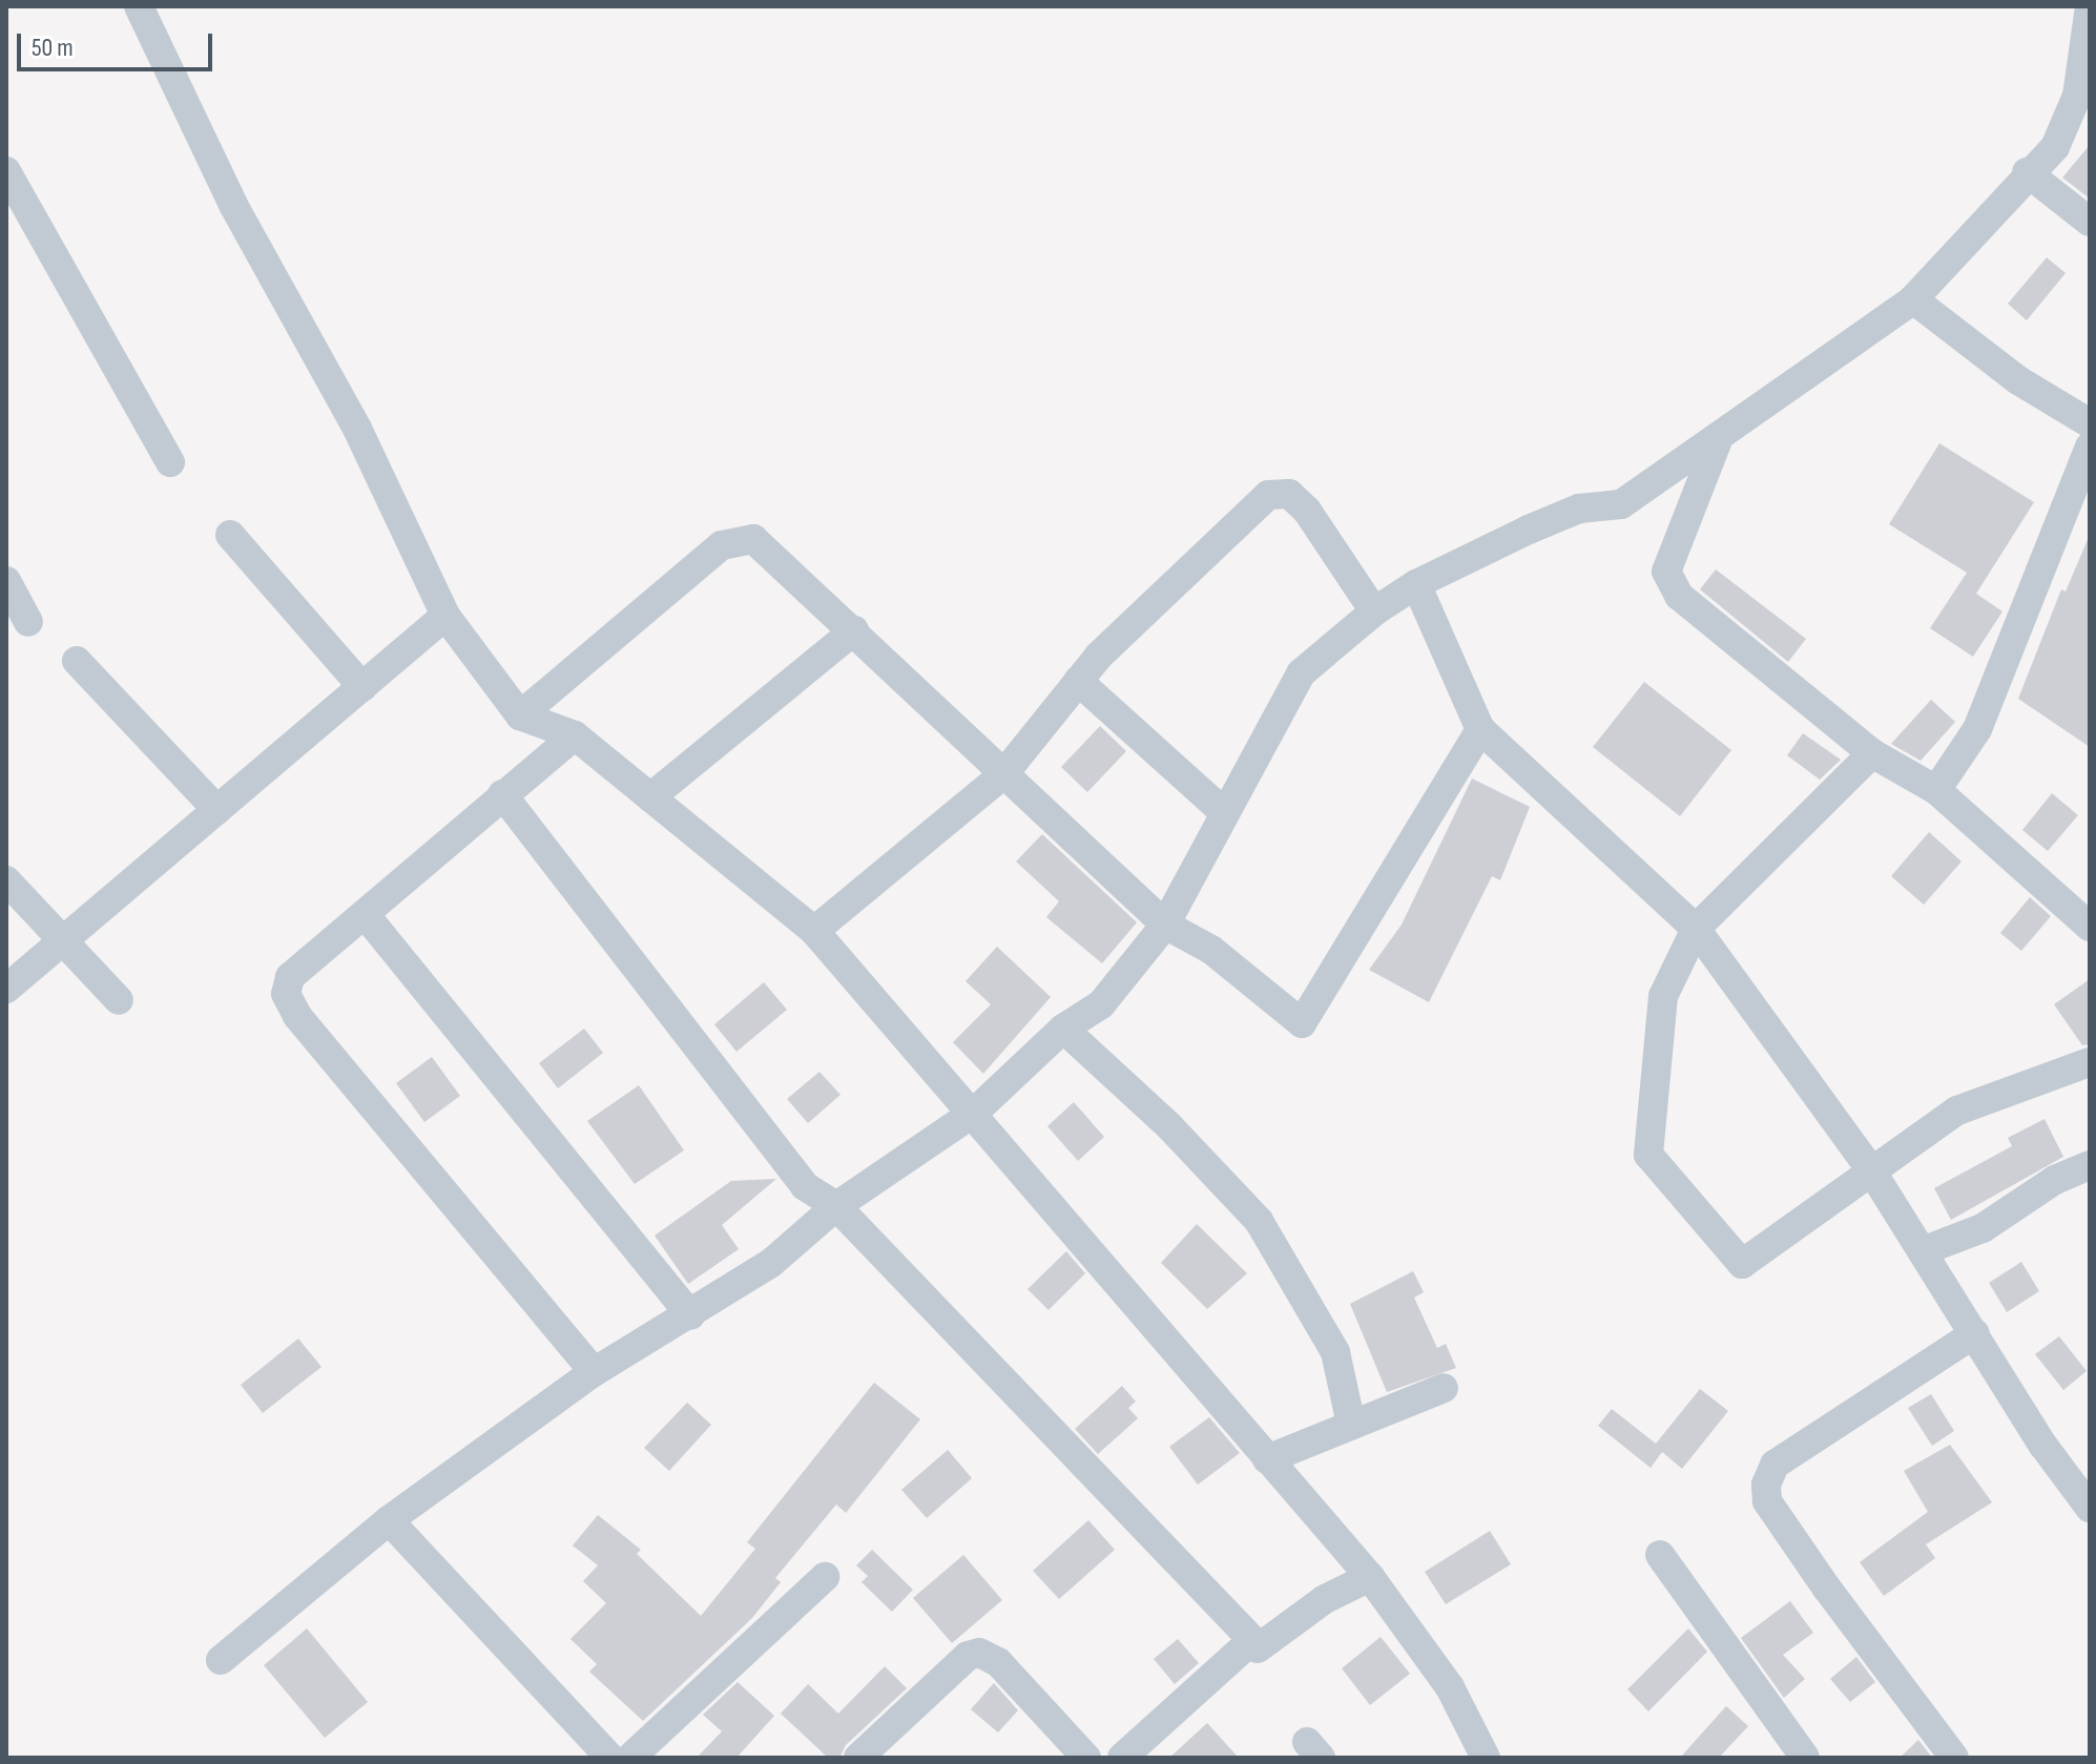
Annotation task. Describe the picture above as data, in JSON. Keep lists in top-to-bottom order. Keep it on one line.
{"scale_bar":"50 m"}
